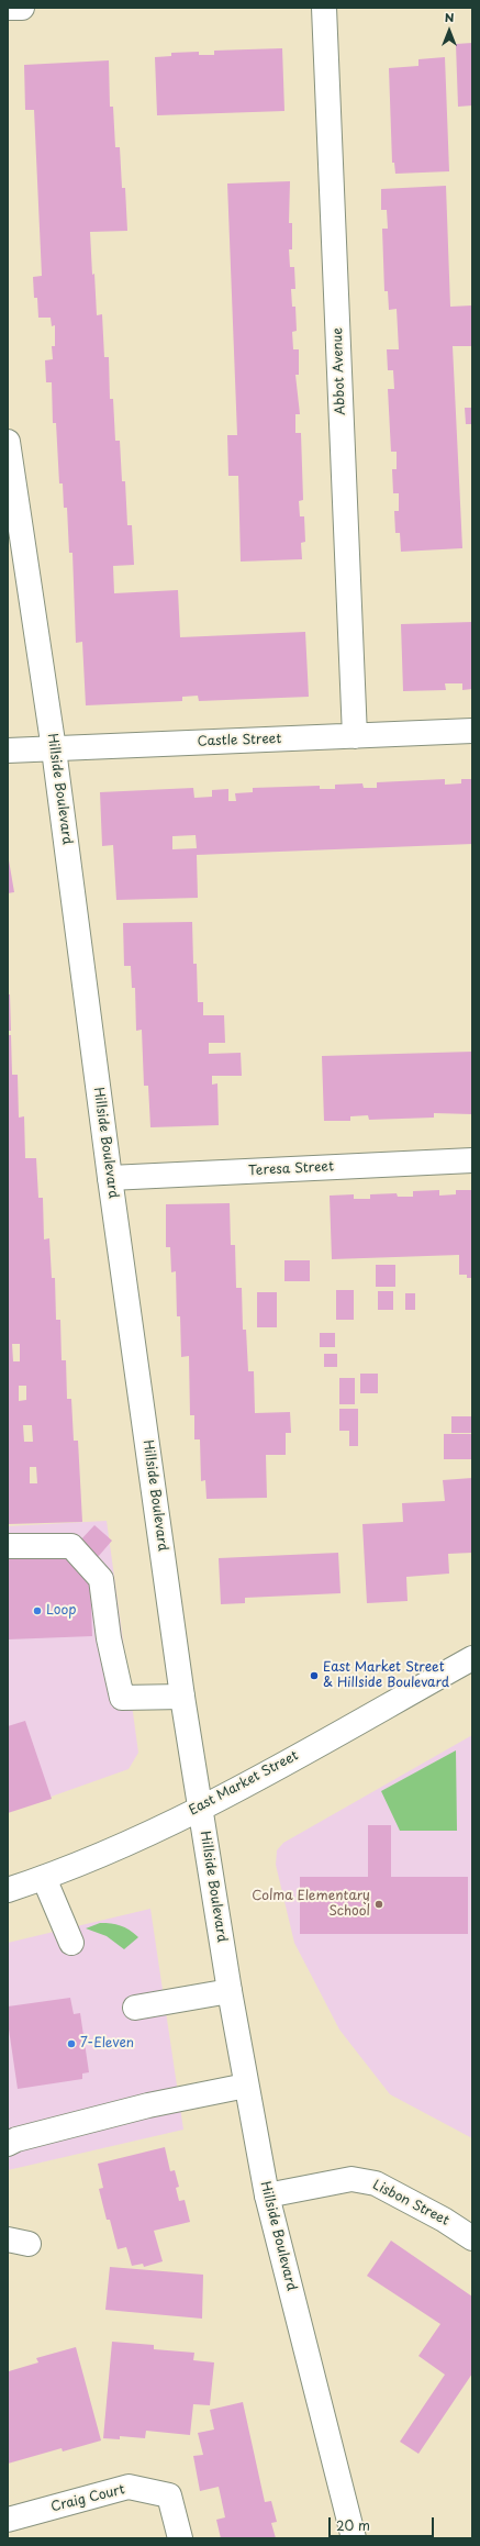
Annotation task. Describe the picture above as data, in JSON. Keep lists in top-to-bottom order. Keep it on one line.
{"streets":{"main road":["Abbot Avenue","Castle Street","Hillside Boulevard","Teresa Street","East Market Street","Lisbon Street","Craig Court"]},"crossings":[["Abbot Avenue","Castle Street"],["Castle Street","Hillside Boulevard"],["Hillside Boulevard","Teresa Street"],["Hillside Boulevard","East Market Street"],["Hillside Boulevard","Lisbon Street"]],"places":["Loop","East Market Street & Hillside Boulevard","Colma Elementary School","7-Eleven"],"scale_bar":"20 m","north":"top"}
